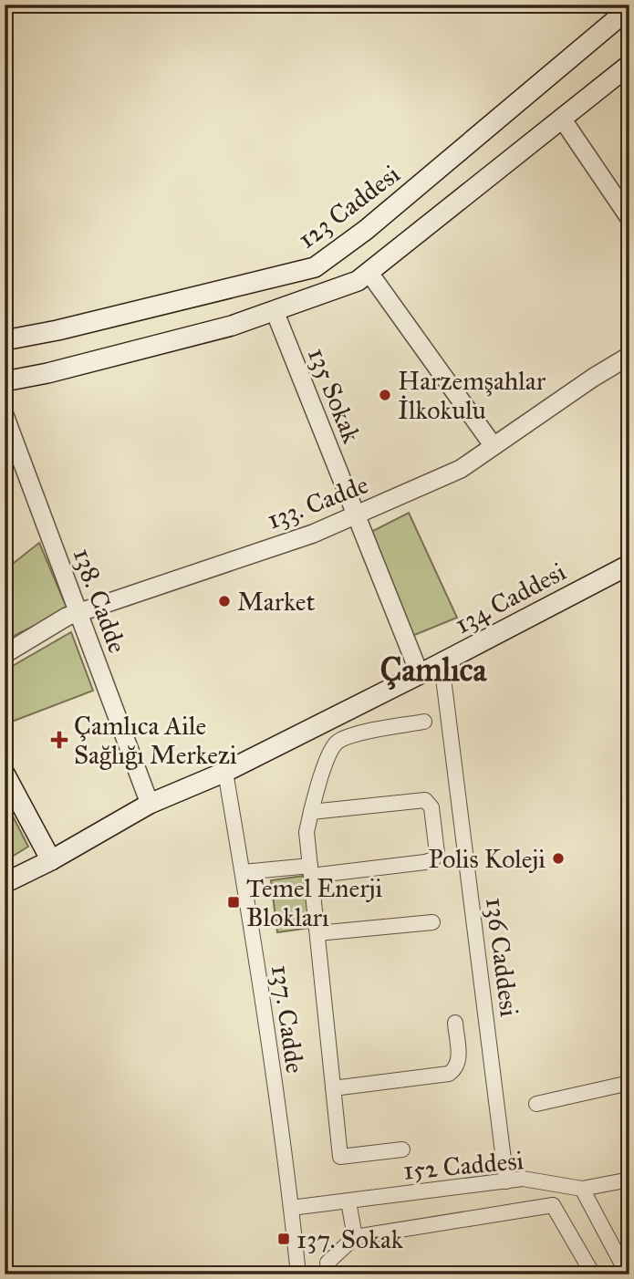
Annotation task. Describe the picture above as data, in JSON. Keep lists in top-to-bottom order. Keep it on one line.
{"streets":{"main road":["123 Caddesi","134 Caddesi"],"street":["135 Sokak","133. Cadde","138. Cadde","136 Caddesi","137. Cadde","152 Caddesi"]},"crossings":[["135 Sokak","133. Cadde"],["135 Sokak","134 Caddesi"],["133. Cadde","138. Cadde"],["134 Caddesi","138. Cadde"],["134 Caddesi","136 Caddesi"],["134 Caddesi","137. Cadde"],["136 Caddesi","152 Caddesi"],["137. Cadde","152 Caddesi"]],"districts":["Çamlıca"],"places":{"other":["Harzemşahlar İlkokulu","Market","Polis Koleji"],"health":["Çamlıca Aile Sağlığı Merkezi"],"transit":["Temel Enerji Blokları","137. Sokak"]}}
